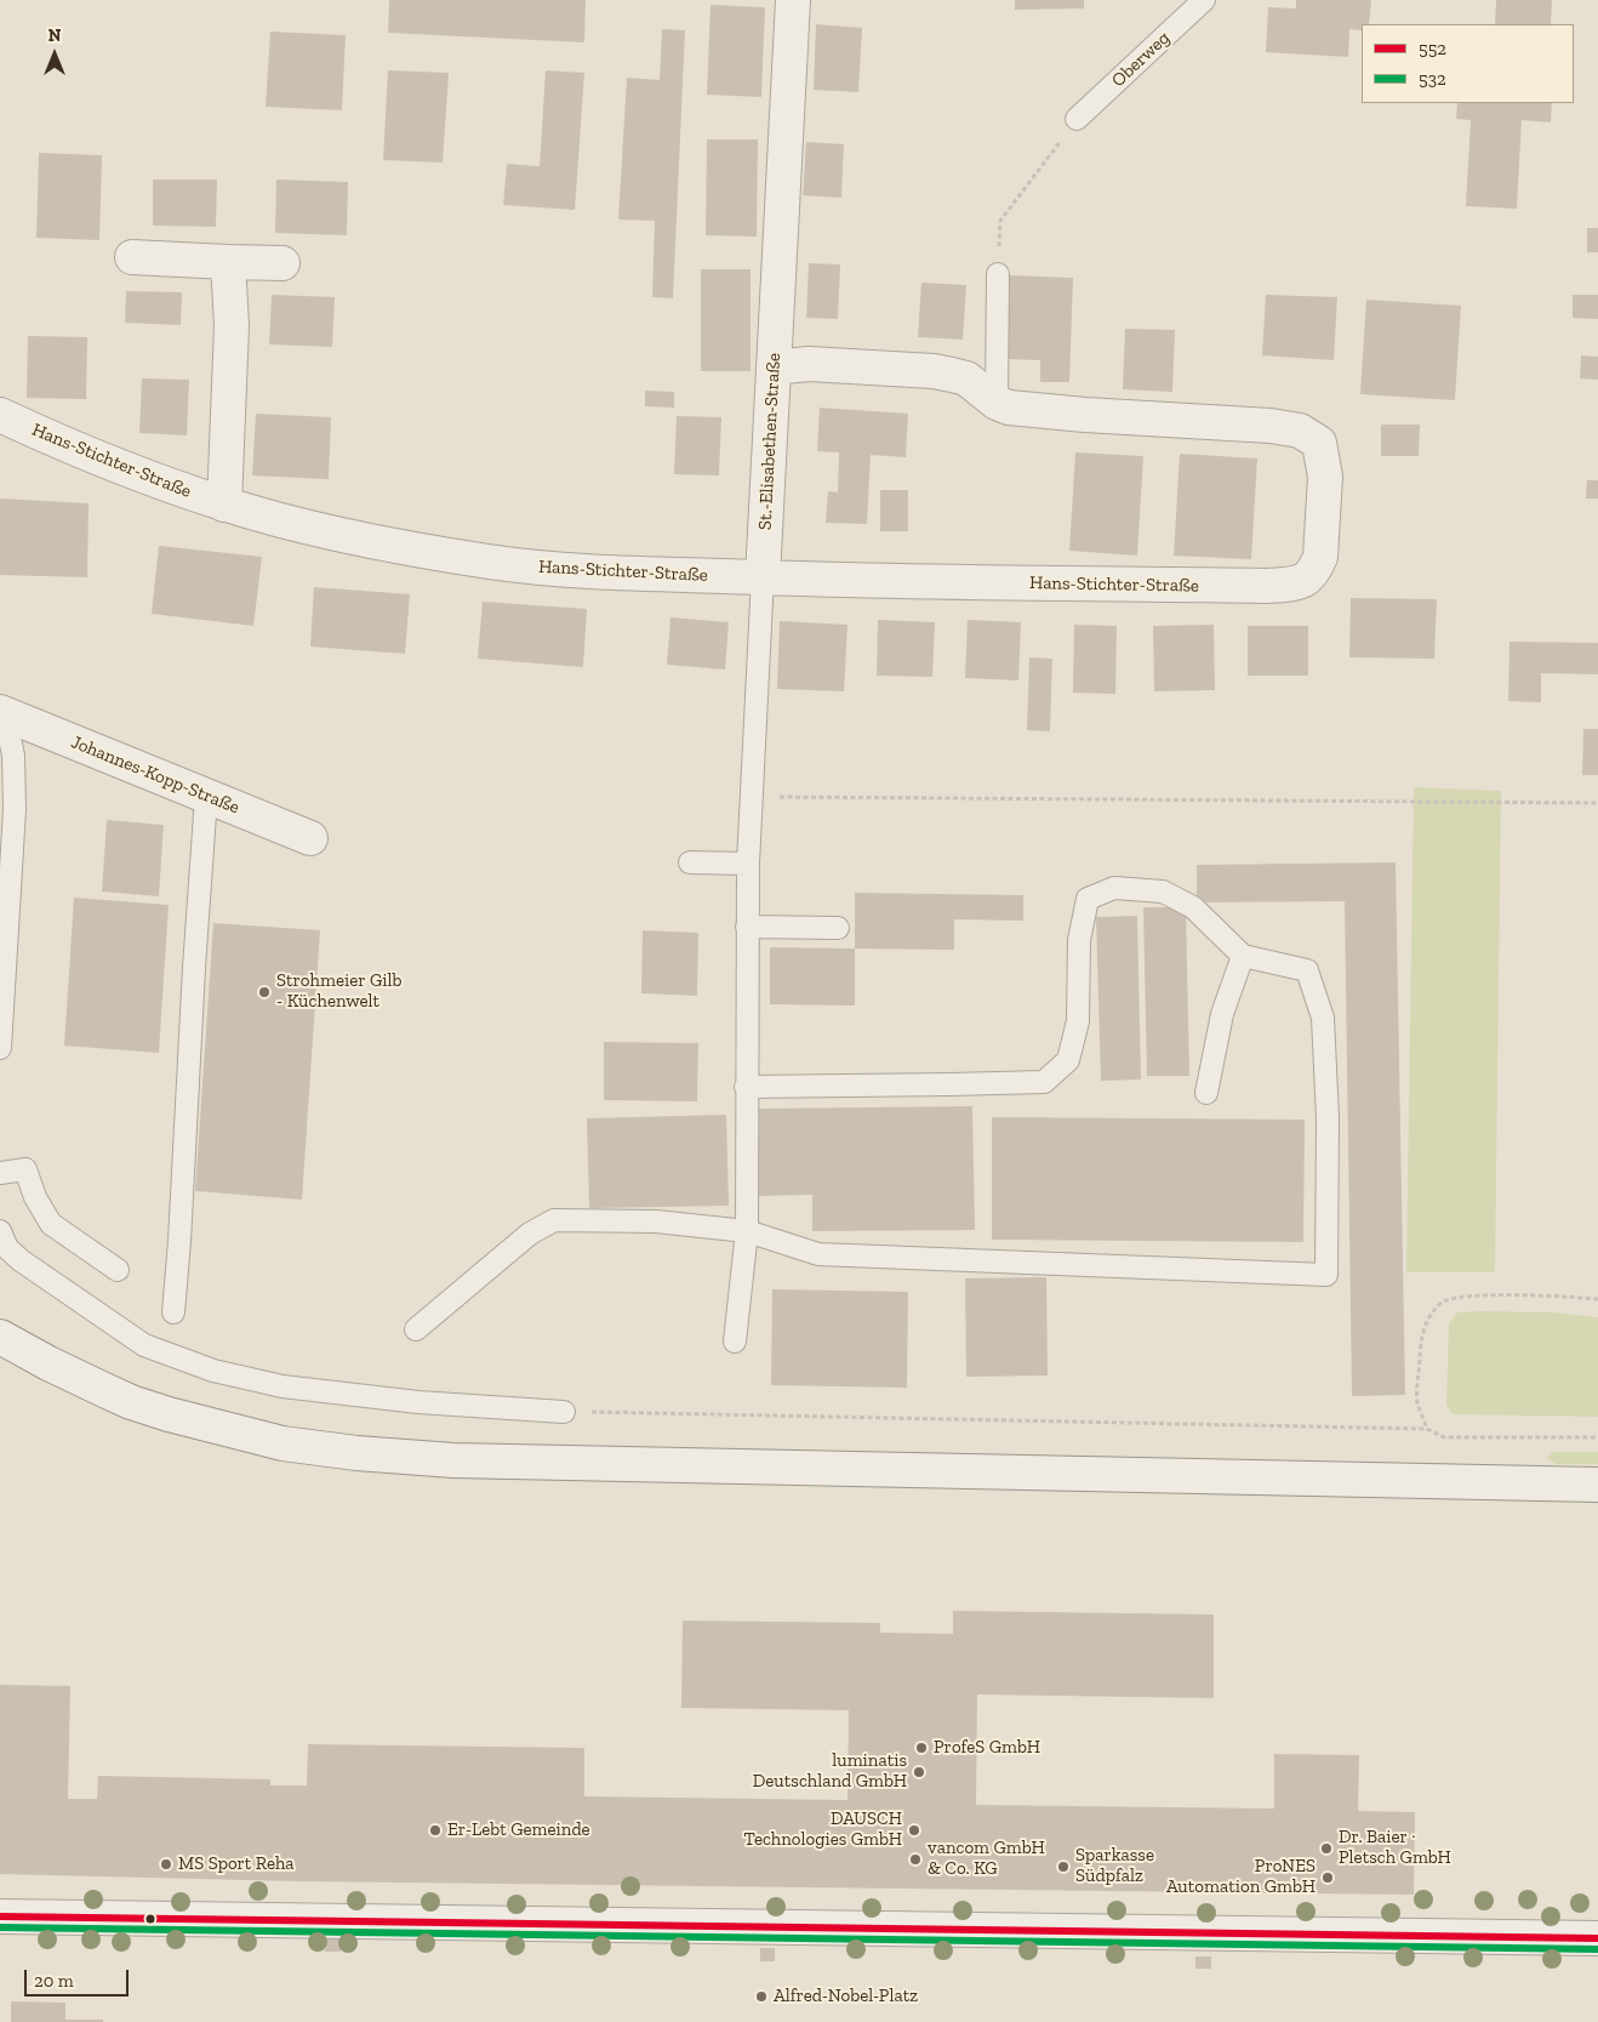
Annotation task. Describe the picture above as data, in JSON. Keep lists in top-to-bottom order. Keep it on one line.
{"streets":{"street":["St.-Elisabethen-Straße","Hans-Stichter-Straße","Johannes-Kopp-Straße"],"lane":["Oberweg"]},"crossings":[["St.-Elisabethen-Straße","Hans-Stichter-Straße"]],"places":["Strohmeier Gilb - Küchenwelt","ProfeS GmbH","luminatis Deutschland GmbH","Er-Lebt Gemeinde","DAUSCH Technologies GmbH","Dr. Baier · Pletsch GmbH","vancom GmbH & Co. KG","MS Sport Reha","Sparkasse Südpfalz","ProNES Automation GmbH","Alfred-Nobel-Platz"],"lines":["transit line 552","transit line 532"],"legend":["552","532"],"scale_bar":"20 m","north":"top"}
